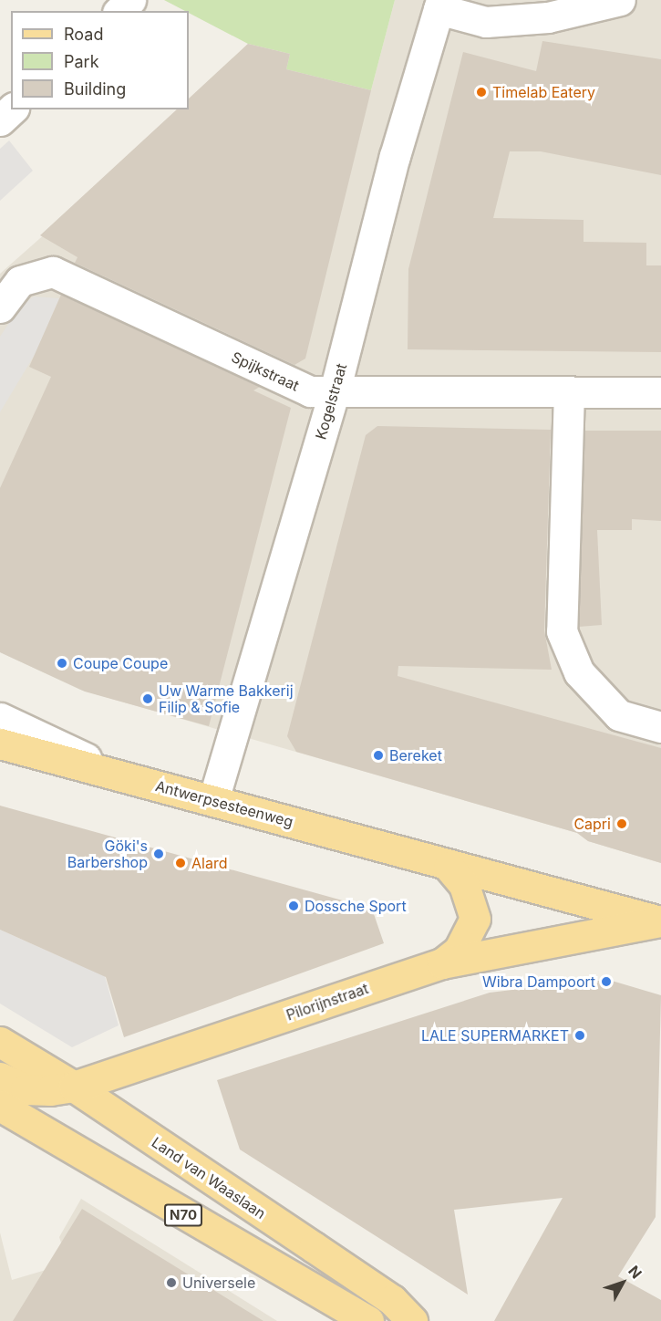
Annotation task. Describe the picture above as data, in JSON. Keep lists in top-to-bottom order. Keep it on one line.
{"streets":{"main road":["Antwerpsesteenweg","Pilorijnstraat","Land van Waaslaan","N70"],"street":["Spijkstraat","Kogelstraat"]},"crossings":[["Spijkstraat","Kogelstraat"],["Kogelstraat","Antwerpsesteenweg"],["Antwerpsesteenweg","Pilorijnstraat"],["Pilorijnstraat","Land van Waaslaan"]],"places":["Timelab Eatery","Coupe Coupe","Uw Warme Bakkerij Filip & Sofie","Bereket","Capri","Göki's Barbershop","Alard","Dossche Sport","Wibra Dampoort","LALE SUPERMARKET","Universele"],"legend":["Road","Park","Building"],"north":"top right"}
